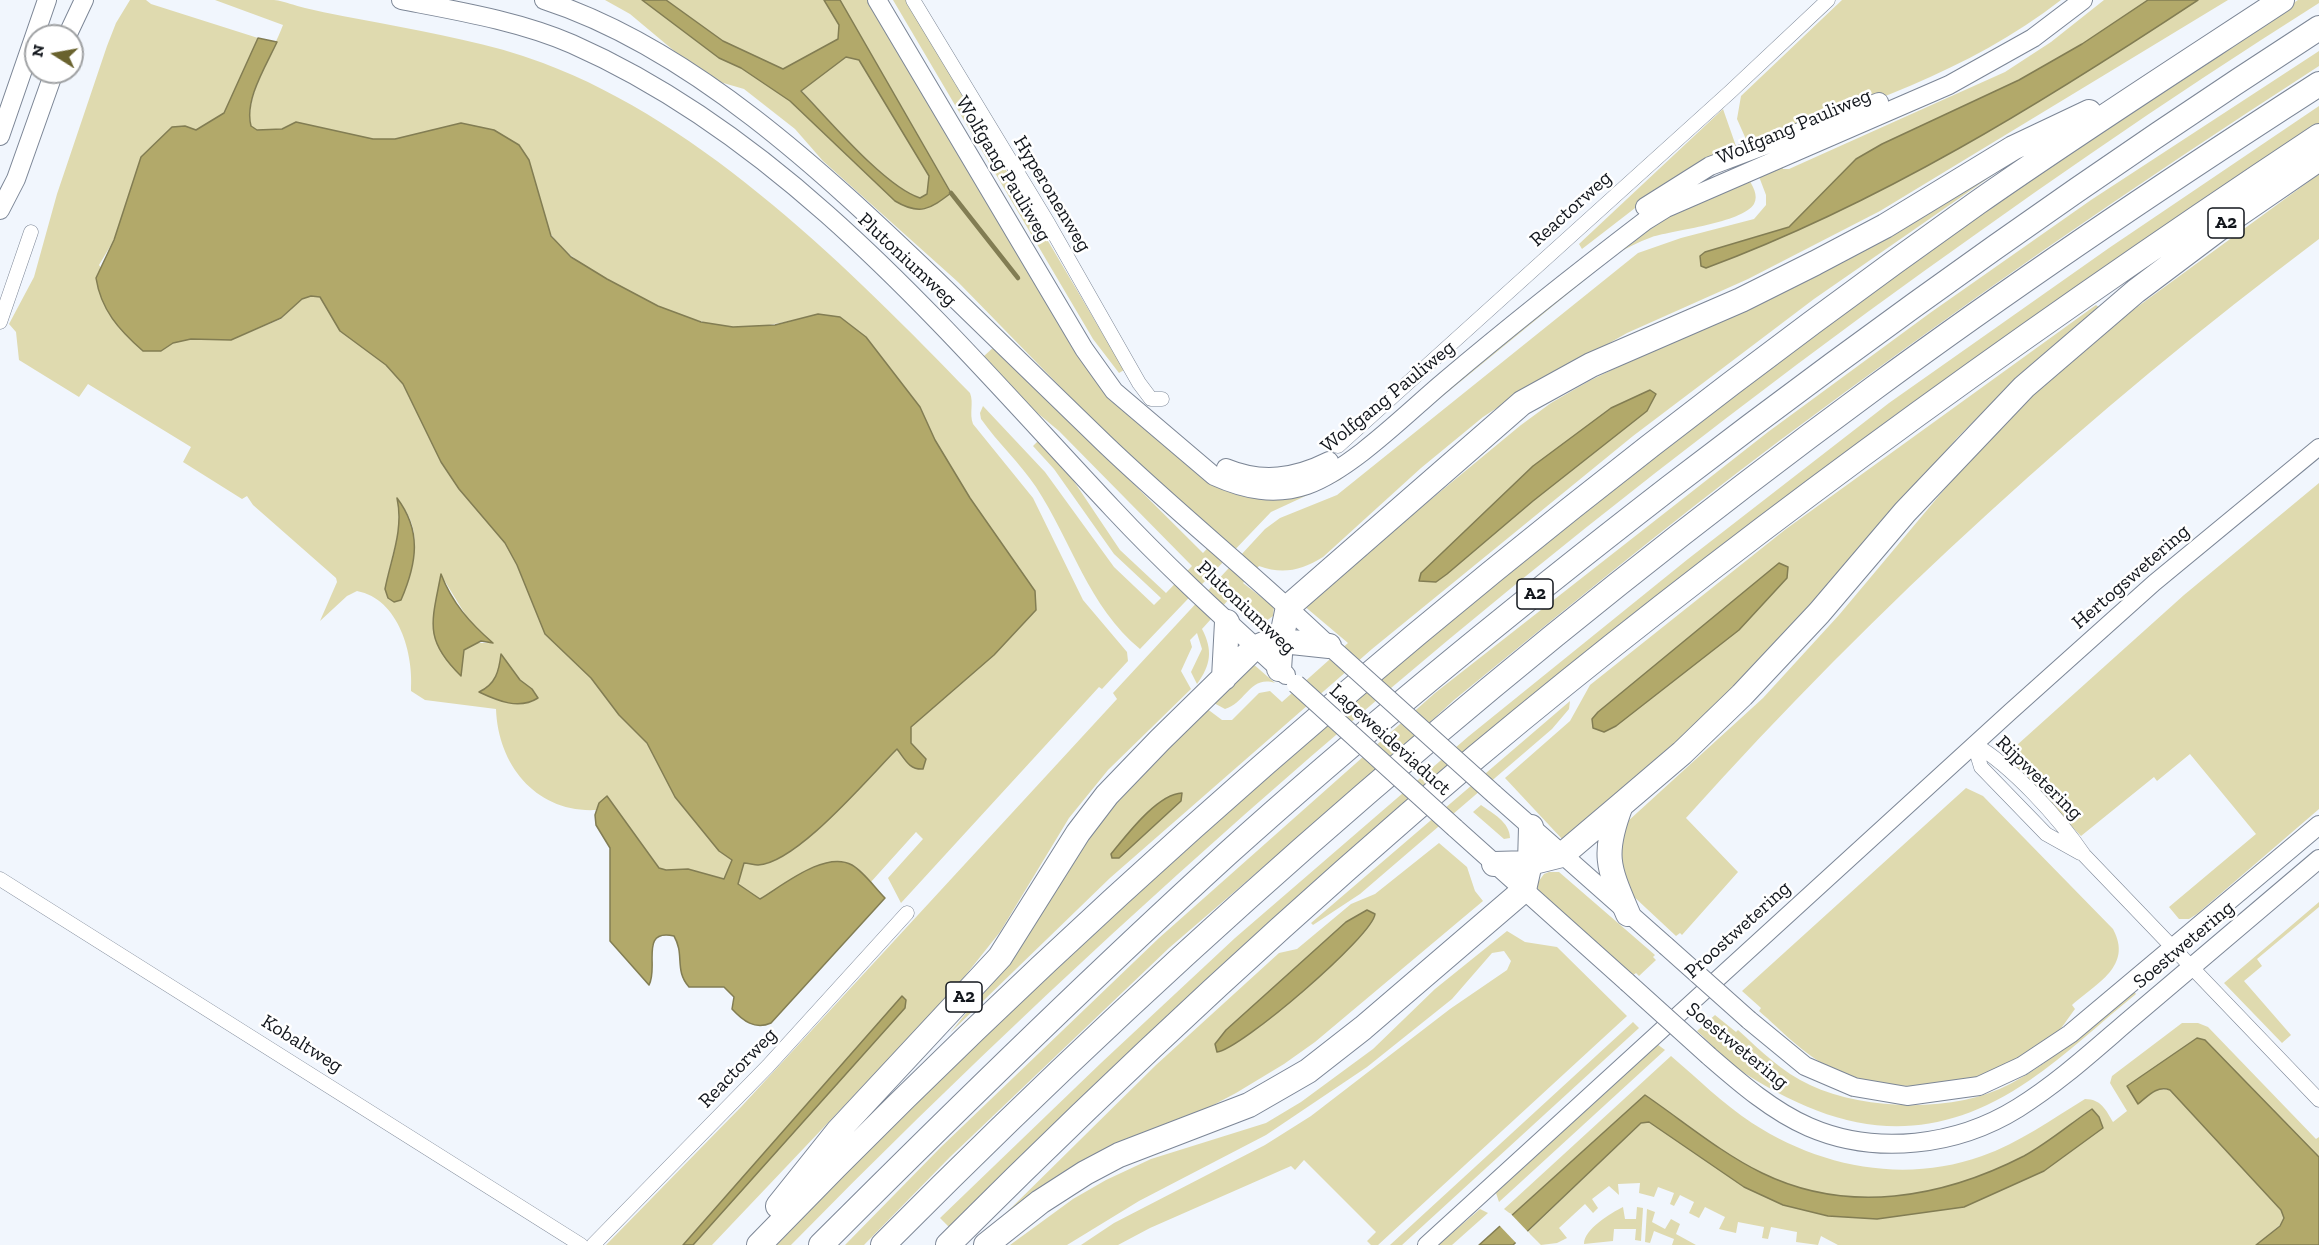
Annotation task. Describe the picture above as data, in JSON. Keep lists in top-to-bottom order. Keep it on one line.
{"streets":{"highway":["A2"],"main road":["Wolfgang Pauliweg","Plutoniumweg","Lageweideviaduct","Soestwetering"],"street":["Hyperonenweg","Reactorweg","Hertogswetering","Rijpwetering","Proostwetering","Kobaltweg"]},"crossings":[["A2","Plutoniumweg"],["A2","Lageweideviaduct"],["A2","Soestwetering"],["Plutoniumweg","Lageweideviaduct"],["Hertogswetering","Rijpwetering"],["Hertogswetering","Proostwetering"],["Lageweideviaduct","Soestwetering"],["Rijpwetering","Proostwetering"],["Rijpwetering","Soestwetering"]],"north":"left"}
